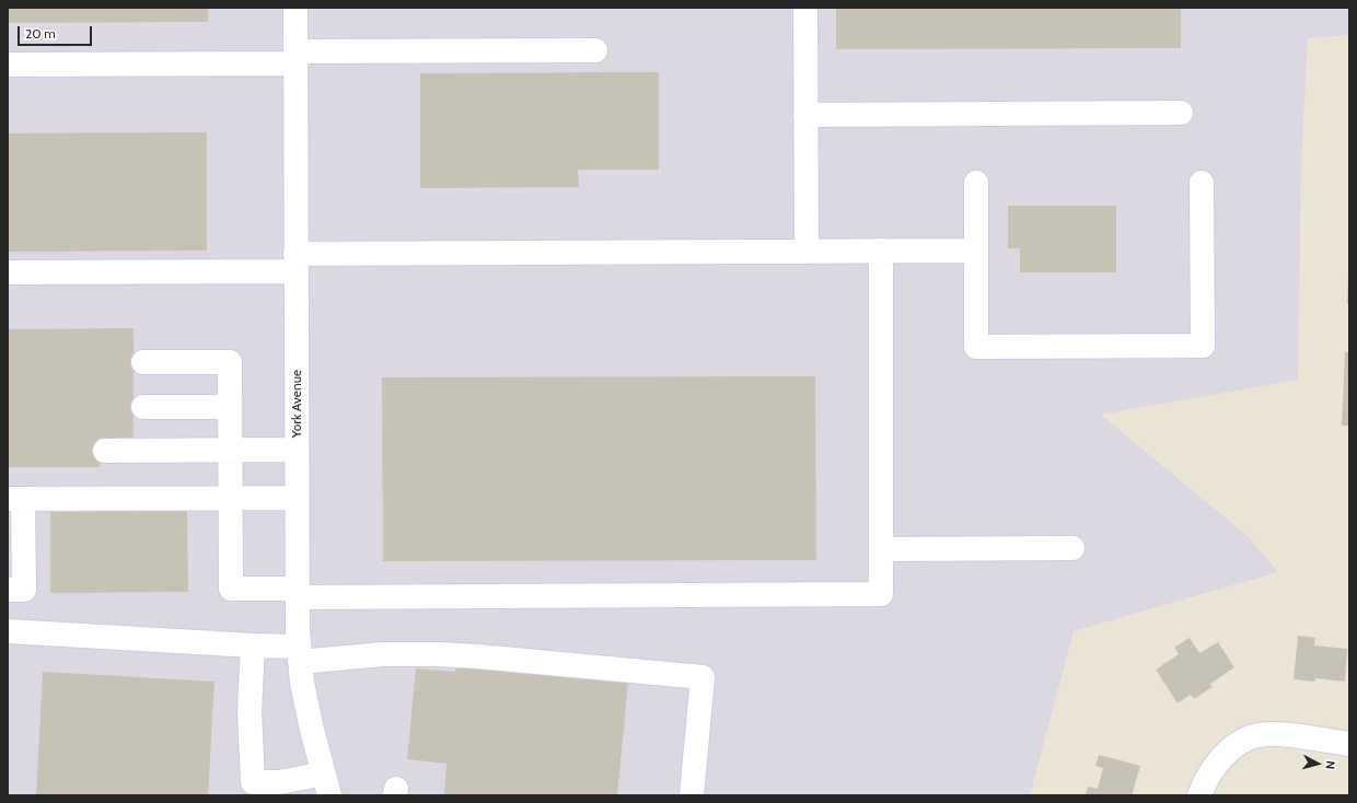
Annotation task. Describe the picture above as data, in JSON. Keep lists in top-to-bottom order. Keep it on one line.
{"streets":{"street":["York Avenue"]},"scale_bar":"20 m","north":"right"}
